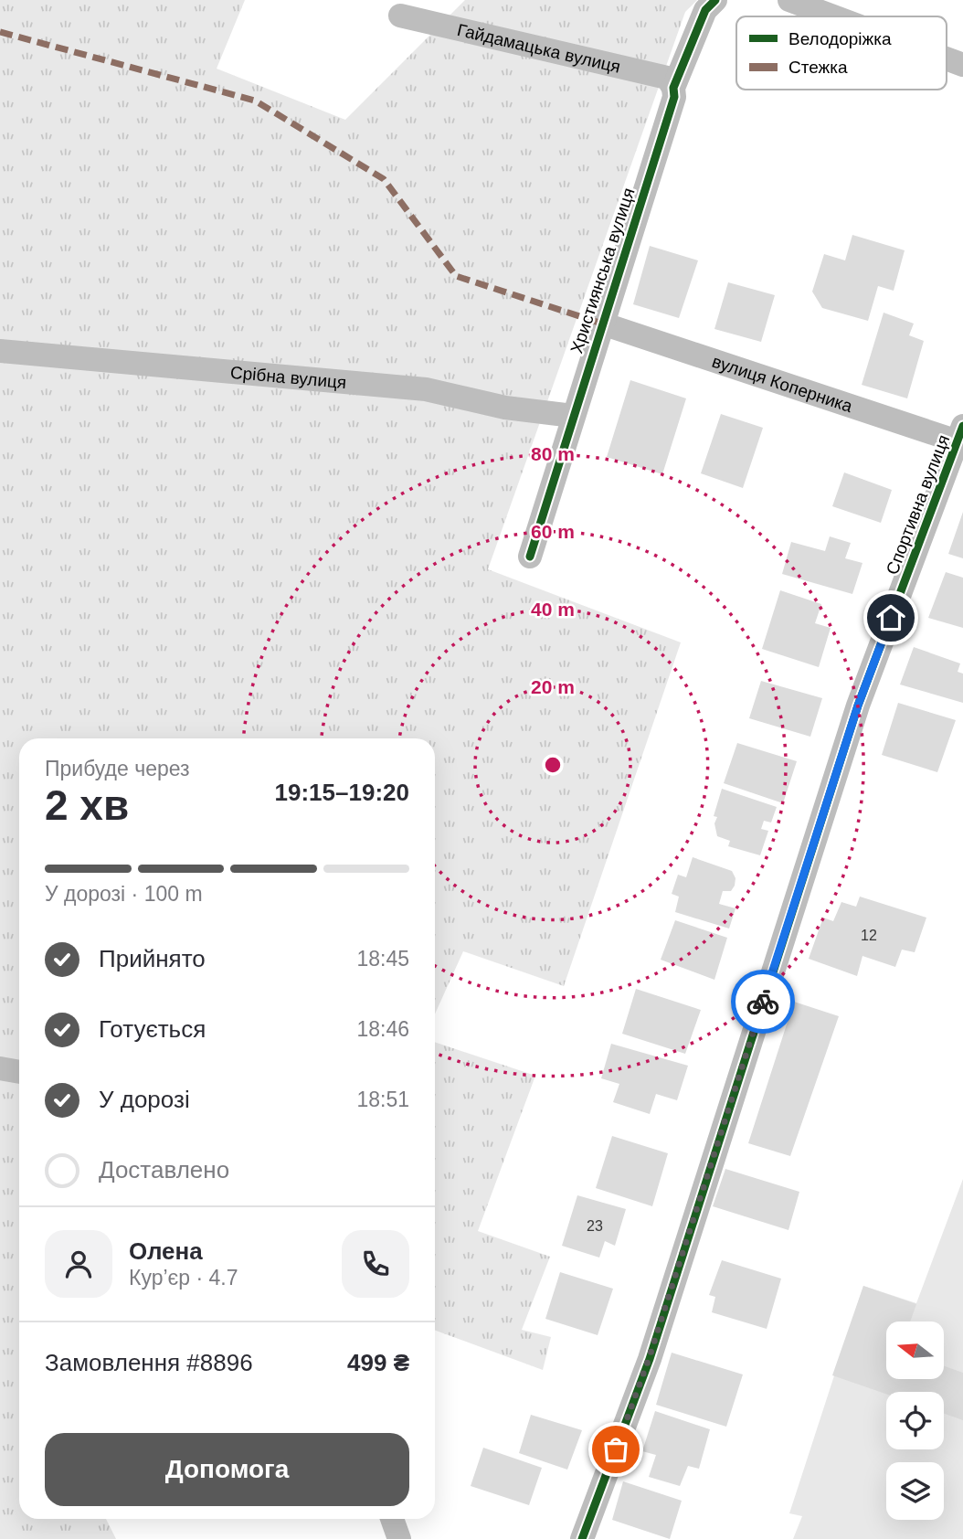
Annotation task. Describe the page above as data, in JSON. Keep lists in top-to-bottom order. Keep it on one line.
{"streets":{"street":["Гайдамацька вулиця","Християнська вулиця","Срібна вулиця","вулиця Коперника","Спортивна вулиця"]},"crossings":[["Гайдамацька вулиця","Християнська вулиця"],["Християнська вулиця","Срібна вулиця"],["Християнська вулиця","вулиця Коперника"],["вулиця Коперника","Спортивна вулиця"]],"house_numbers":["12","23"],"legend":["Велодоріжка","Стежка"],"north":"left","page":{"heading":["2 хв","Прибуде через","19:15–19:20"],"panel":["Олена","Кур’єр · 4.7","Замовлення #8896","499 ₴"],"bar":"У дорозі · 100 m","list":[["Прийнято","18:45"],["Готується","18:46"],["У дорозі","18:51"],"Доставлено"],"buttons":"Допомога"},"rings":["80 m","60 m","40 m","20 m"]}
